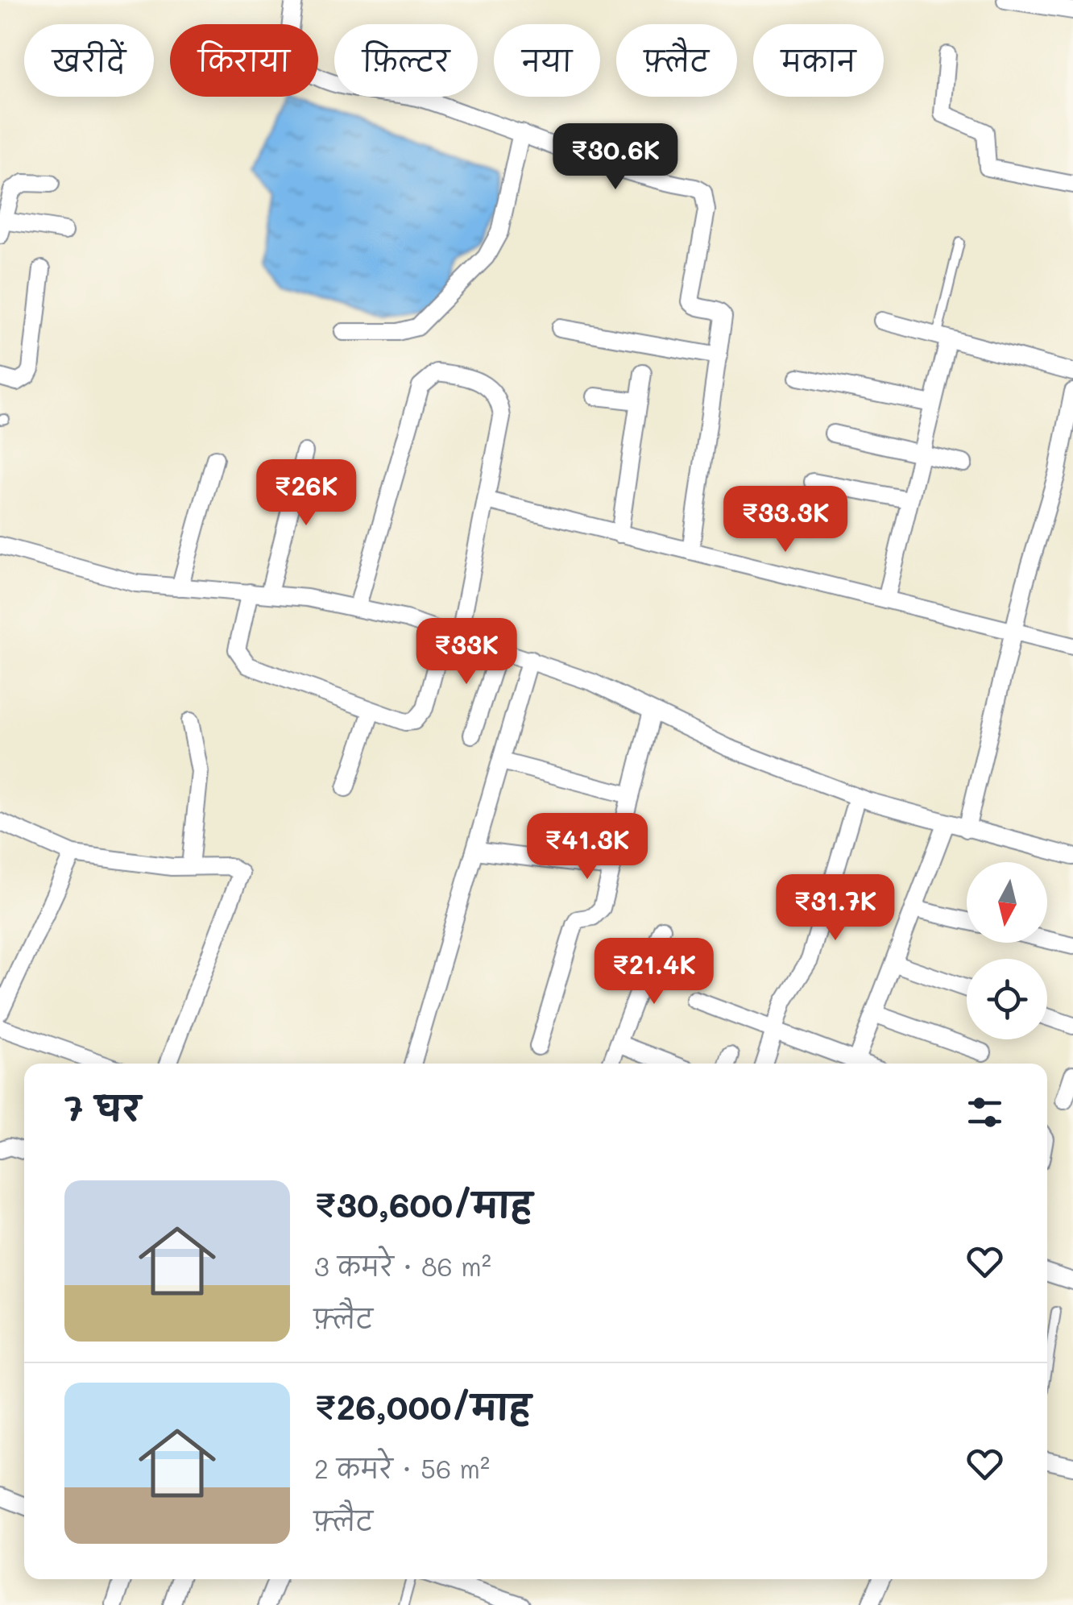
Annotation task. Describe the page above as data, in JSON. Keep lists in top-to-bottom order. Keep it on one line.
{"north":"bottom","page":{"chip":["खरीदें","किराया","फ़िल्टर","नया","फ़्लैट","मकान"],"price":["₹30.6K","₹26K","₹33.3K","₹33K","₹41.3K","₹31.7K","₹21.4K"],"heading":"7 घर","list":[{"name":"₹30,600/माह","note":"3 कमरे · 86 m² · फ़्लैट"},{"name":"₹26,000/माह","note":"2 कमरे · 56 m² · फ़्लैट"}]}}
